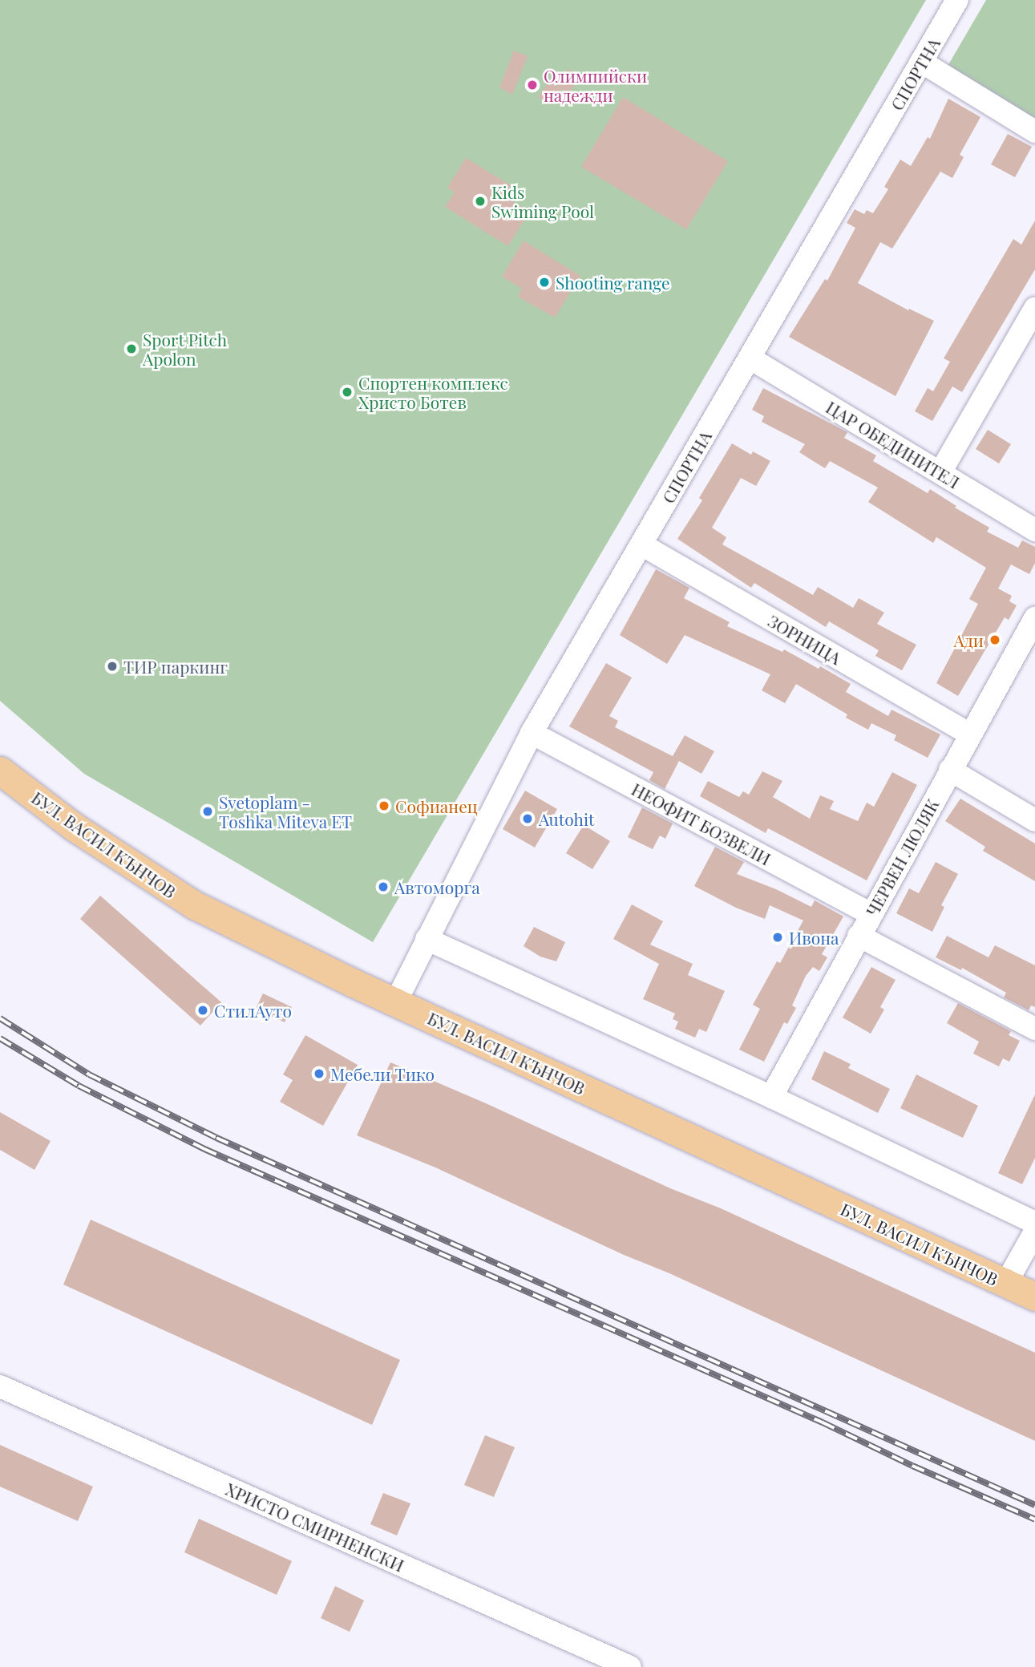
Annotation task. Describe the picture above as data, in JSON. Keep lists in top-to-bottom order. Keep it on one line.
{"streets":{"main road":["БУЛ. ВАСИЛ КЪНЧОВ"],"street":["СПОРТНА","ЦАР ОБЕДИНИТЕЛ","ЗОРНИЦА","НЕОФИТ БОЗВЕЛИ","ЧЕРВЕН ЛЮЛЯК","ХРИСТО СМИРНЕНСКИ"]},"crossings":[["СПОРТНА","ЦАР ОБЕДИНИТЕЛ"],["СПОРТНА","ЗОРНИЦА"],["СПОРТНА","НЕОФИТ БОЗВЕЛИ"],["СПОРТНА","БУЛ. ВАСИЛ КЪНЧОВ"],["ЗОРНИЦА","ЧЕРВЕН ЛЮЛЯК"],["НЕОФИТ БОЗВЕЛИ","ЧЕРВЕН ЛЮЛЯК"]],"places":["Олимпийски надежди","Kids Swiming Pool","Shooting range","Sport Pitch Apolon","Спортен комплекс Христо Ботев","Ади","ТИР паркинг","Софианец","Svetoplam - Toshka Miteva ET","Autohit","Автоморга","Ивона","СтилАуто","Мебели Тико"]}
